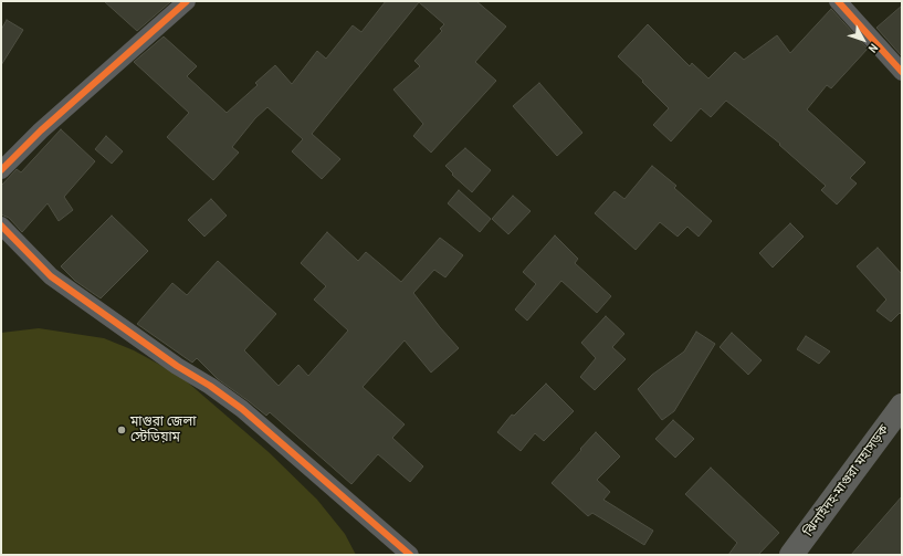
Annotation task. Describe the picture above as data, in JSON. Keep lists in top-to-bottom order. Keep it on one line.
{"streets":{"highway":["ঝিনাইদহ-মাগুরা মহাসড়ক"]},"places":["মাগুরা জেলা স্টেডিয়াম"],"north":"bottom right"}
